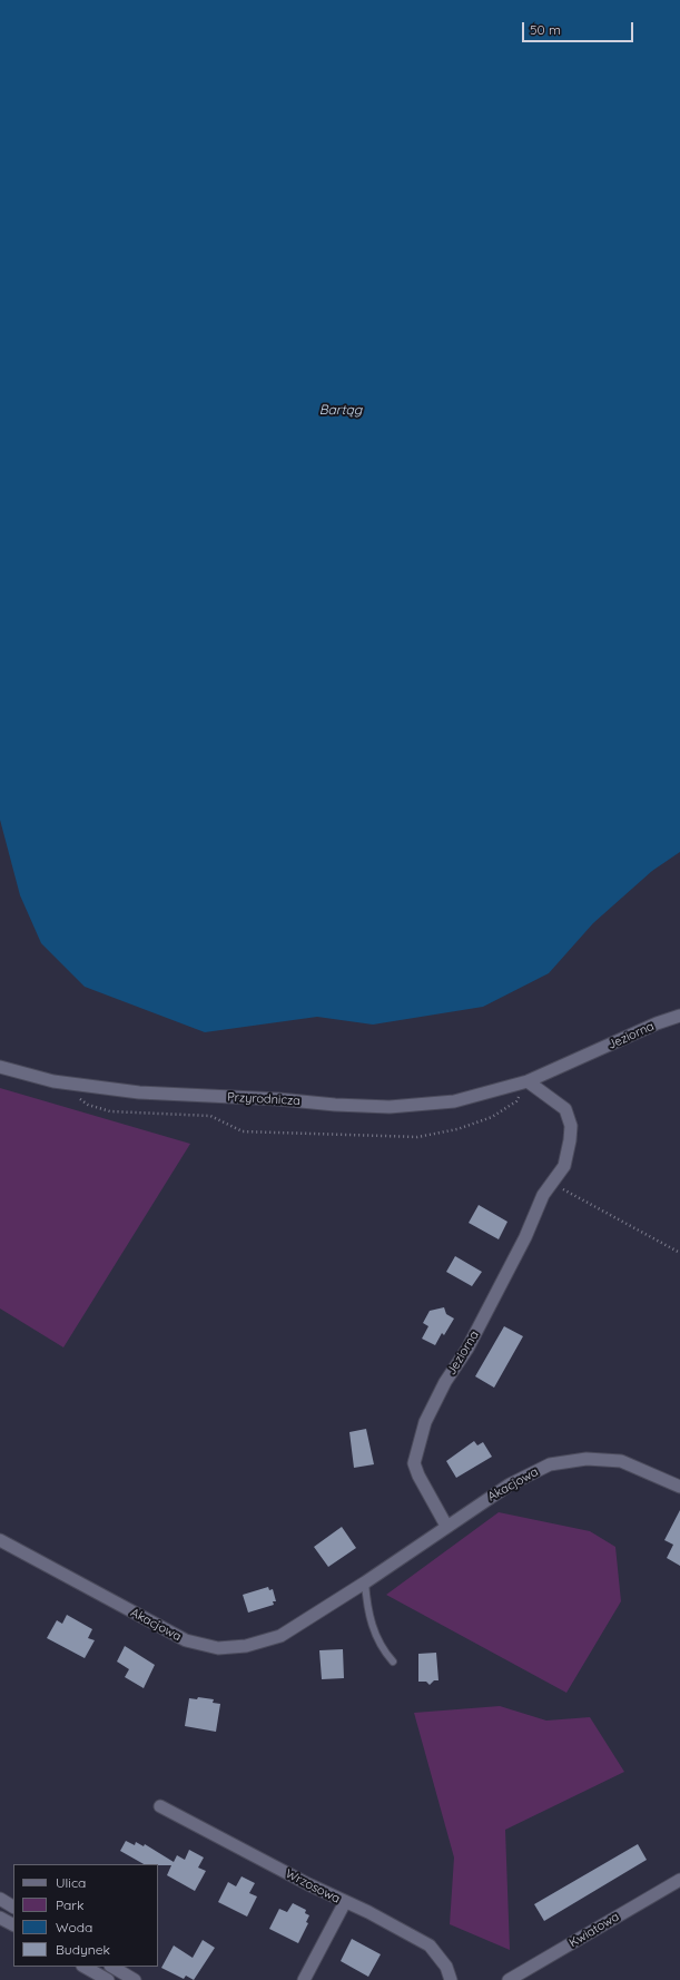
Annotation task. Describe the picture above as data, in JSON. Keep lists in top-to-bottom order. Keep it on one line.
{"streets":{"street":["Jeziorna","Przyrodnicza","Akacjowa","Wrzosowa","Kwiatowa"]},"crossings":[["Jeziorna","Przyrodnicza"],["Jeziorna","Akacjowa"]],"water":["Bartąg"],"legend":["Ulica","Park","Woda","Budynek"],"scale_bar":"50 m"}
